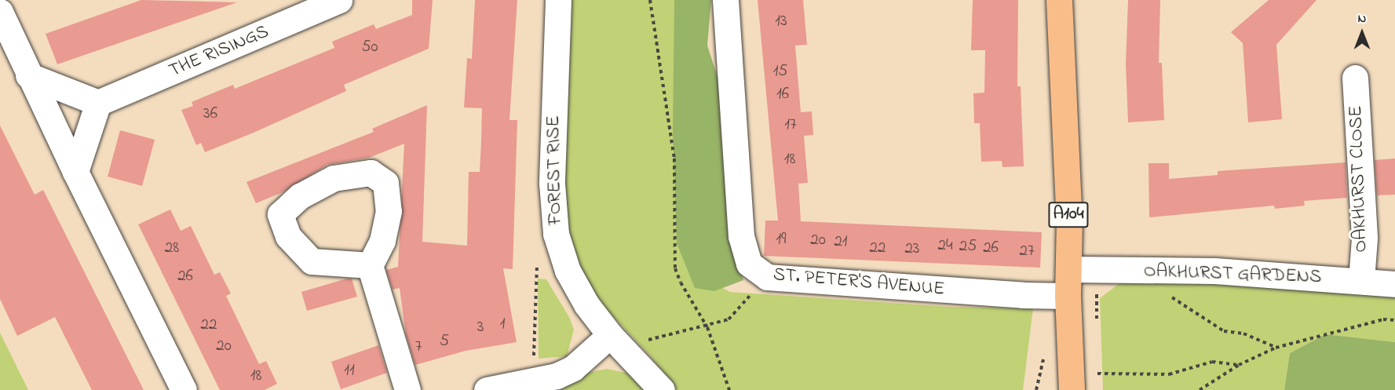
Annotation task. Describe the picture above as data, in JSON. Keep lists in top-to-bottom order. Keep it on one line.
{"streets":{"main road":["A104"],"street":["THE RISINGS","FOREST RISE","OAKHURST CLOSE","OAKHURST GARDENS","ST. PETER'S AVENUE"]},"crossings":[["OAKHURST CLOSE","OAKHURST GARDENS"],["A104","OAKHURST GARDENS"],["A104","ST. PETER'S AVENUE"]],"house_numbers":["13","50","15","16","36","17","18","19","20","21","24","25","28","22","26","23","27","26","1","22","3","5","20","7","11","18"],"north":"top"}
